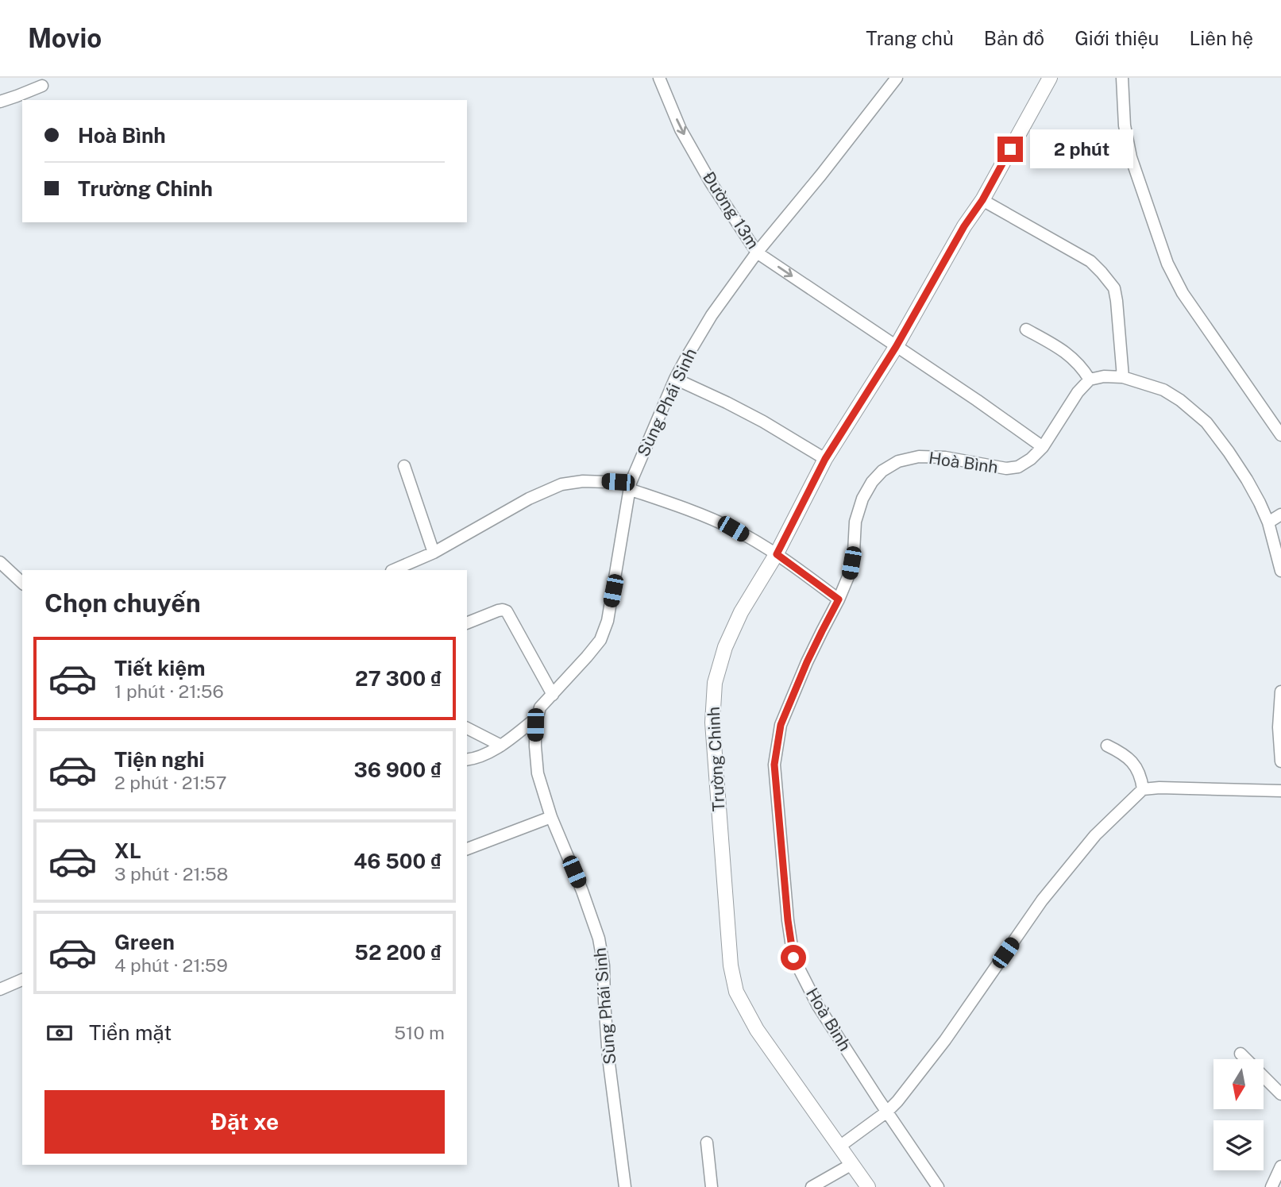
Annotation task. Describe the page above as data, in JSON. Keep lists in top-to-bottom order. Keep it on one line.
{"streets":{"street":["Đường 13m","Sùng Phái Sinh","Hoà Bình","Trường Chinh"]},"crossings":[["Đường 13m","Sùng Phái Sinh"],["Đường 13m","Hoà Bình"],["Đường 13m","Trường Chinh"]],"one_way":["Đường 13m"],"north":"bottom","page":{"header":"Movio","nav":["Trang chủ","Bản đồ","Giới thiệu","Liên hệ"],"banner":["Hoà Bình","Trường Chinh"],"bubble":"2 phút","heading":"Chọn chuyến","list":[{"name":"Tiết kiệm","note":"1 phút · 21:56","value":"27 300 ₫"},{"name":"Tiện nghi","note":"2 phút · 21:57","value":"36 900 ₫"},{"name":"XL","note":"3 phút · 21:58","value":"46 500 ₫"},{"name":"Green","note":"4 phút · 21:59","value":"52 200 ₫"}],"pay":["Tiền mặt","510 m"],"buttons":"Đặt xe"}}
